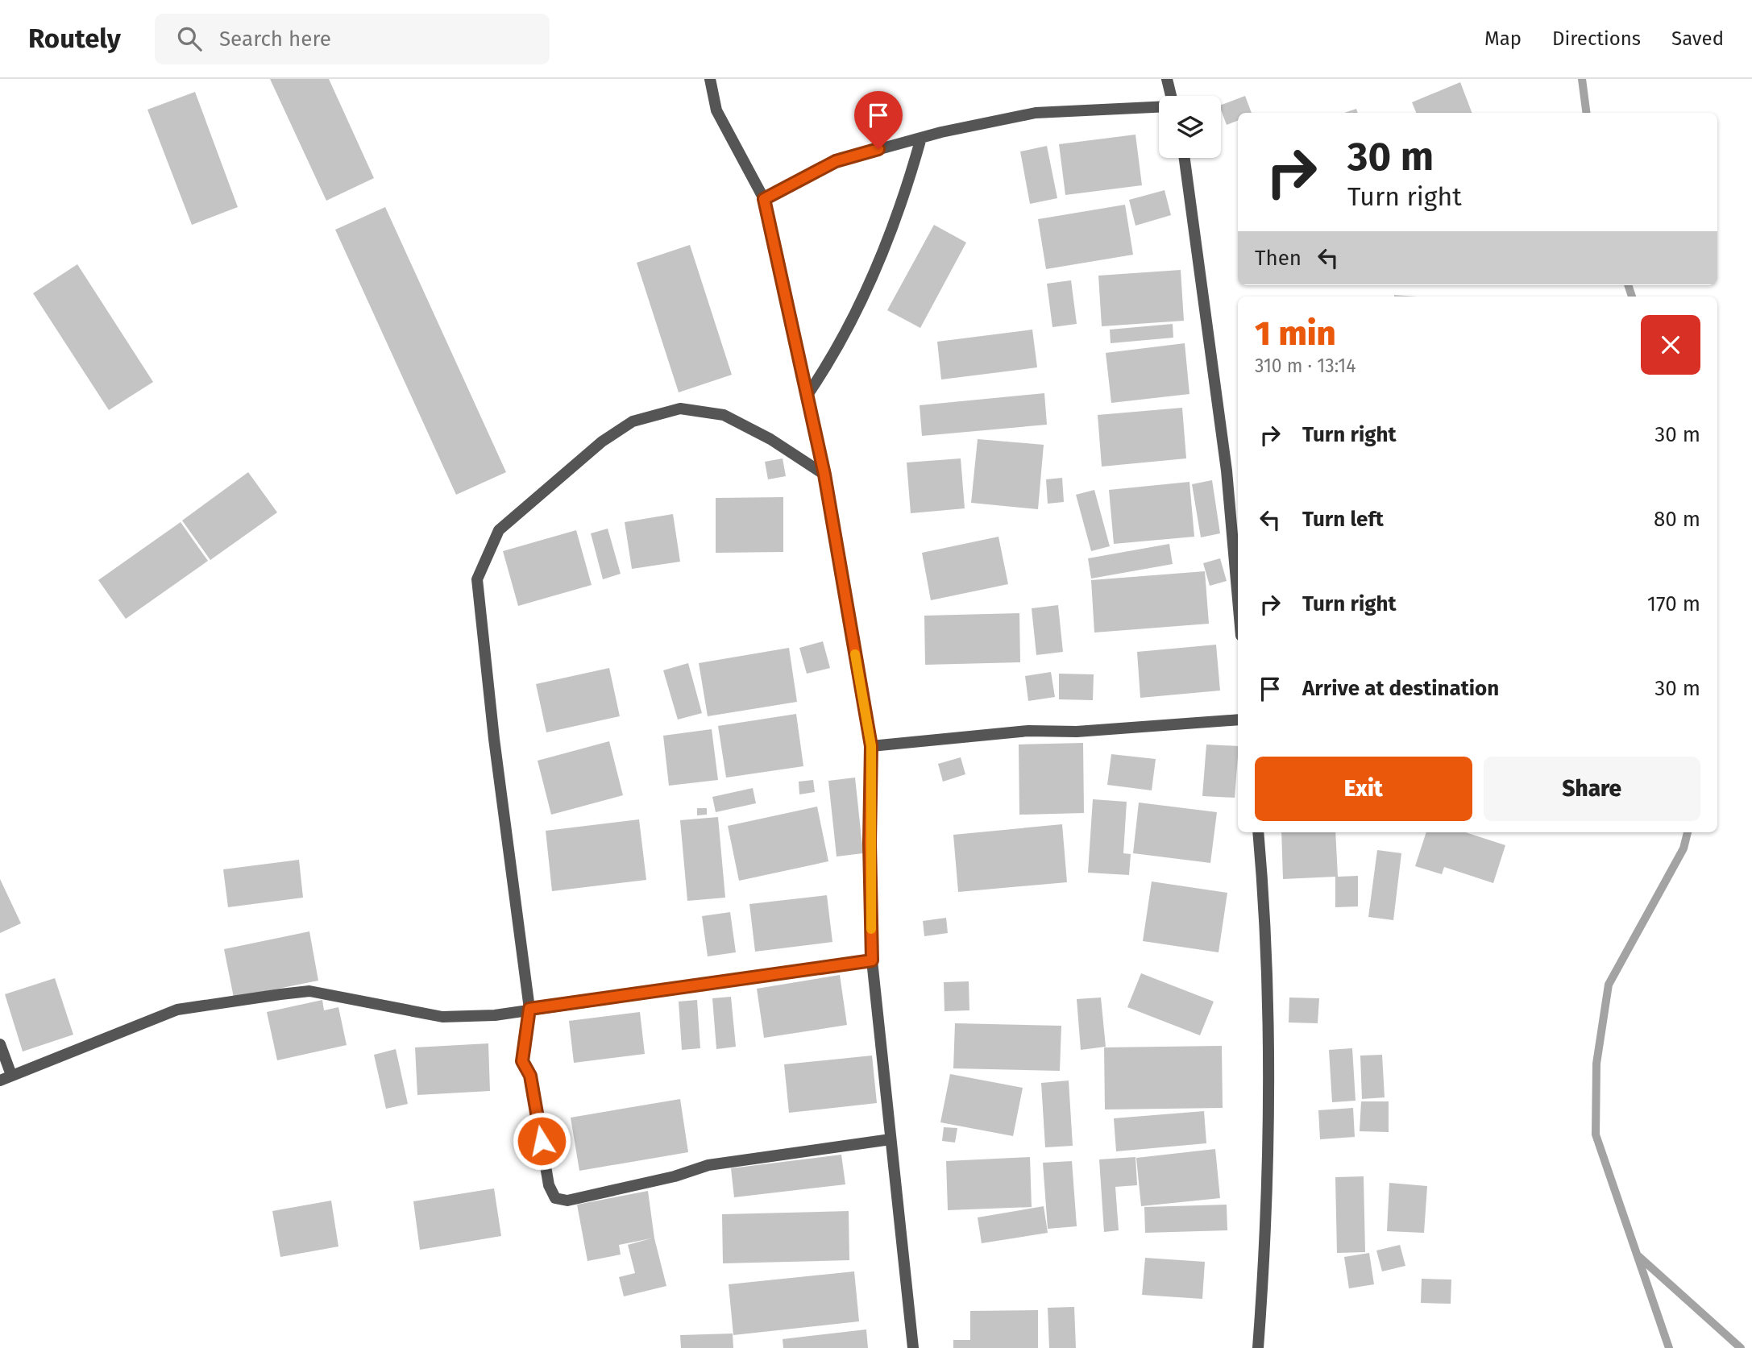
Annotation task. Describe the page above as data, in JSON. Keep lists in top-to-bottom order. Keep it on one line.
{"page":{"header":"Routely","search":"Search here","nav":["Map","Directions","Saved"],"turn":["30 m","Turn right"],"then":"Then","heading":["1 min","310 m · 13:14"],"list":[{"name":"Turn right","value":"30 m"},{"name":"Turn left","value":"80 m"},{"name":"Turn right","value":"170 m"},{"name":"Arrive at destination","value":"30 m"}],"buttons":["Exit","Share"]}}
